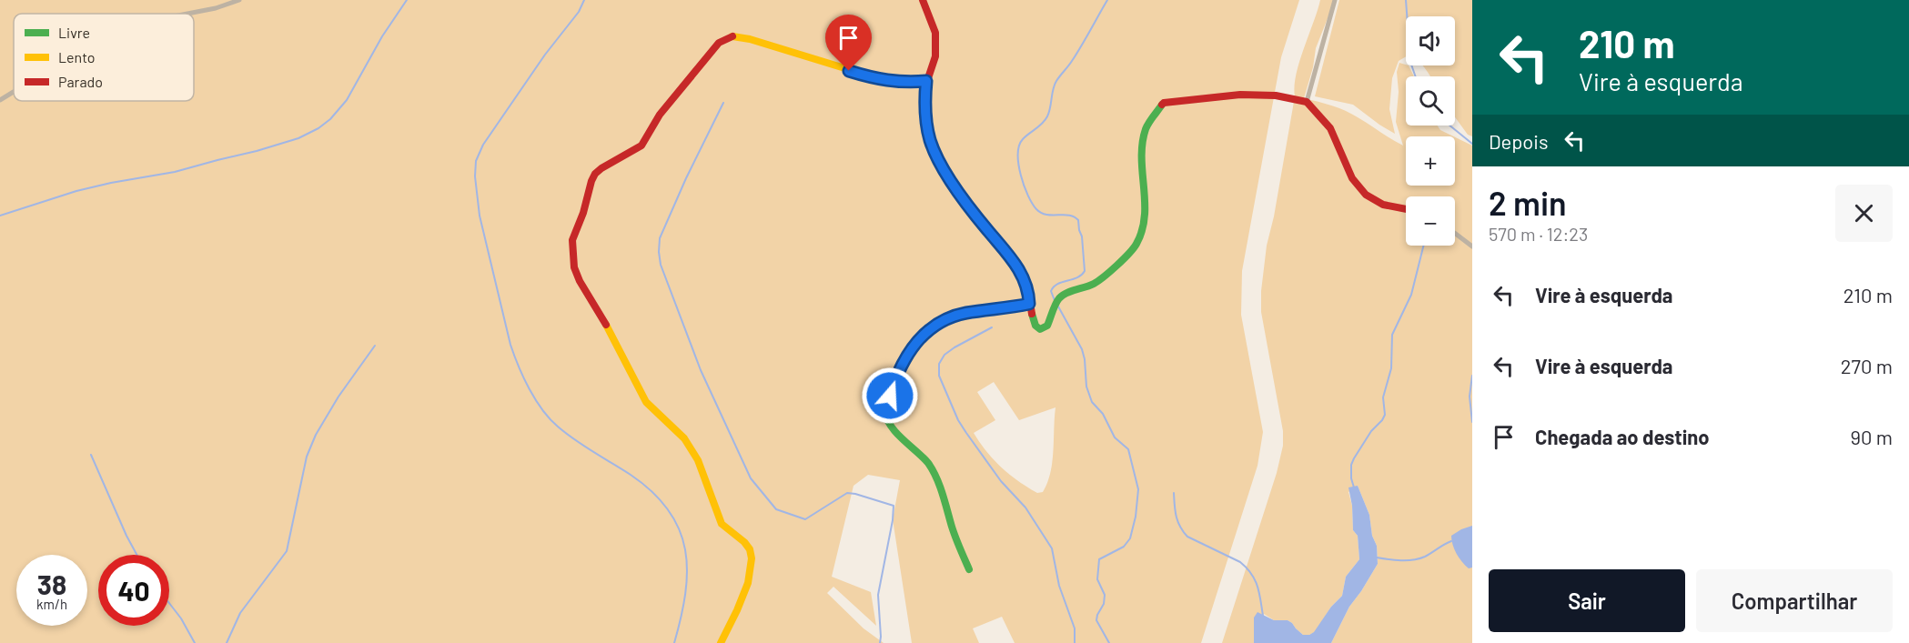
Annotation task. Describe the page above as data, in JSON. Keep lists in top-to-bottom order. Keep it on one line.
{"legend":["Livre","Lento","Parado"],"page":{"turn":["210 m","Vire à esquerda"],"map_buttons":["+","−"],"then":"Depois","heading":["2 min","570 m · 12:23"],"list":[{"name":"Vire à esquerda","value":"210 m"},{"name":"Vire à esquerda","value":"270 m"},{"name":"Chegada ao destino","value":"90 m"}],"speed":"38 km/h","limit":"40","buttons":["Sair","Compartilhar"]}}
